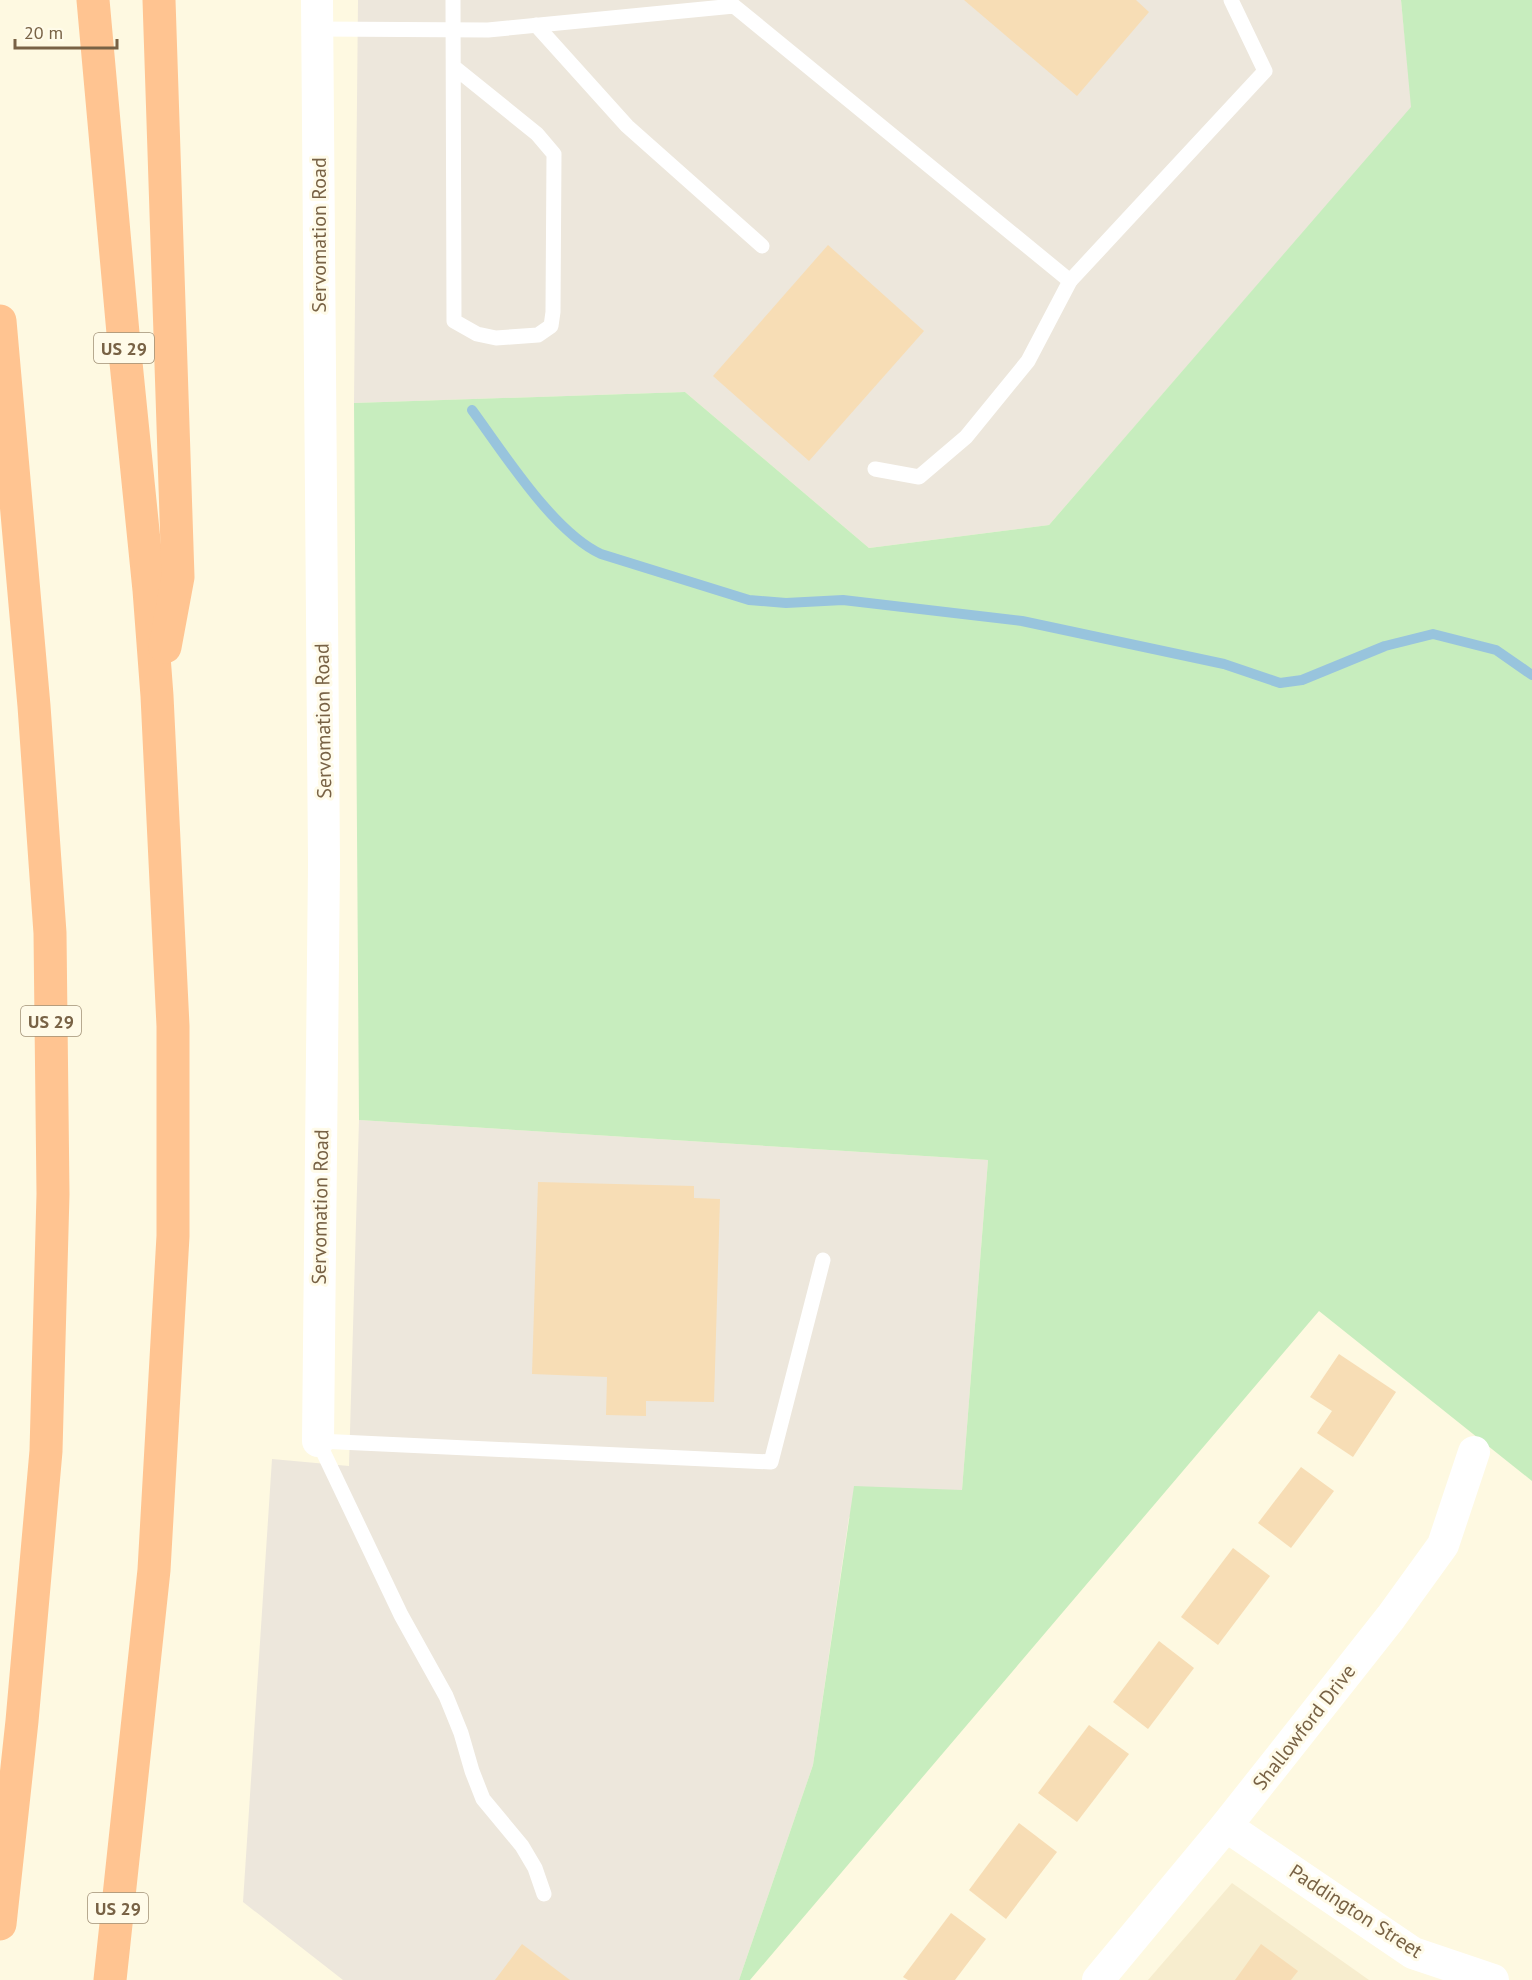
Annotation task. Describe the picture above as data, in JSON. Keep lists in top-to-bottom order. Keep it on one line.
{"streets":{"highway":["US 29"],"street":["Servomation Road","Shallowford Drive","Paddington Street"]},"crossings":[["Shallowford Drive","Paddington Street"]],"scale_bar":"20 m"}
